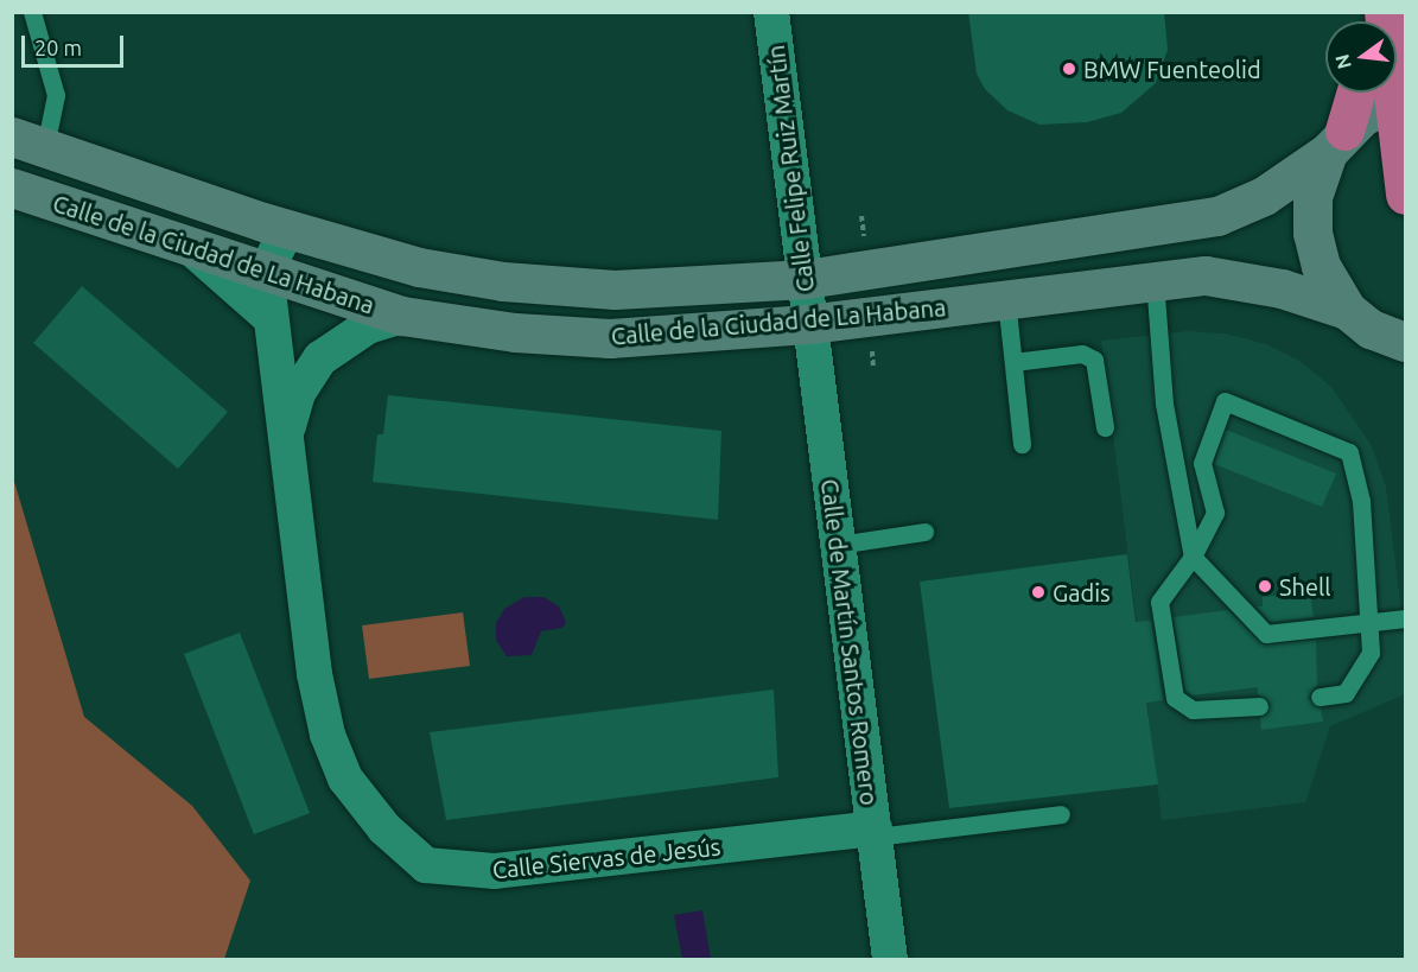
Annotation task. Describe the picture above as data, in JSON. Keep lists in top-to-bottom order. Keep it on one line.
{"streets":{"street":["Calle Felipe Ruiz Martín","Calle de la Ciudad de La Habana","Calle de Martín Santos Romero","Calle Siervas de Jesús"]},"crossings":[["Calle Felipe Ruiz Martín","Calle de la Ciudad de La Habana"],["Calle Felipe Ruiz Martín","Calle de Martín Santos Romero"],["Calle de la Ciudad de La Habana","Calle de Martín Santos Romero"],["Calle de la Ciudad de La Habana","Calle Siervas de Jesús"],["Calle de Martín Santos Romero","Calle Siervas de Jesús"]],"places":["BMW Fuenteolid","Shell","Gadis"],"scale_bar":"20 m","north":"left"}
